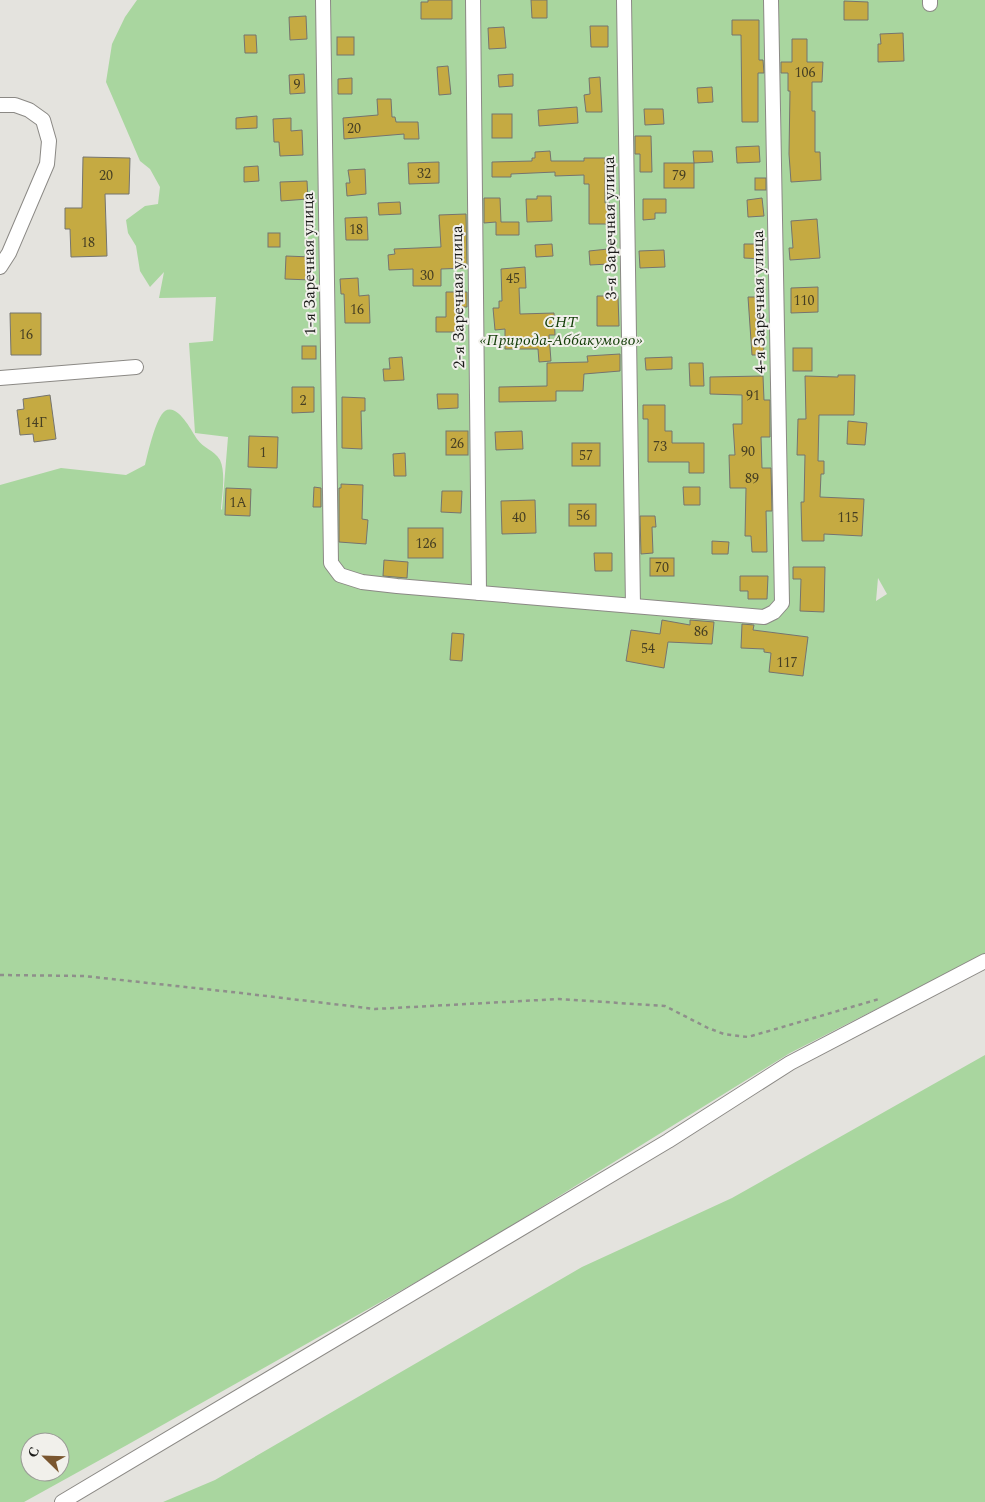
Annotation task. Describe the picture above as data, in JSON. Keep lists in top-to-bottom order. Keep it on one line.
{"streets":{"street":["3-я Заречная улица","1-я Заречная улица","2-я Заречная улица","4-я Заречная улица"]},"crossings":[["3-я Заречная улица","1-я Заречная улица"],["1-я Заречная улица","2-я Заречная улица"],["1-я Заречная улица","4-я Заречная улица"]],"parks":["СНТ «Природа-Аббакумово»"],"house_numbers":["106","9","20","32","20","79","18","18","30","45","110","16","16","91","2","14Г","26","73","90","1","57","89","1А","56","40","115","126","70","86","54","117"],"north":"top left"}
